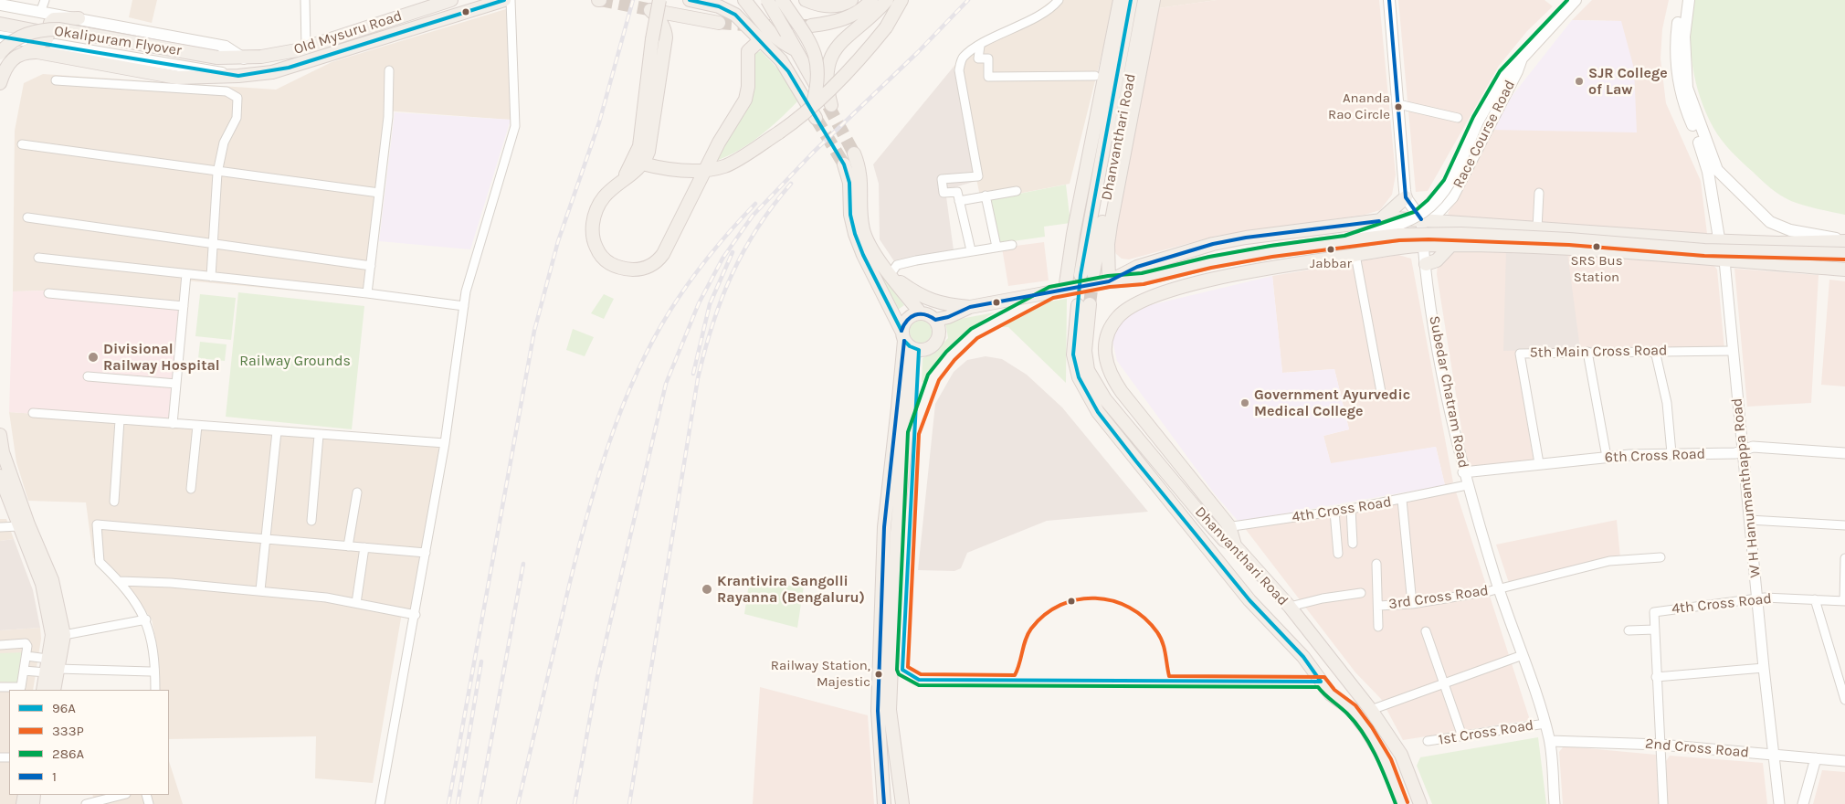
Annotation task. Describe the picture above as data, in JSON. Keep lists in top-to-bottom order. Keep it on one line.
{"streets":{"main road":["Old Mysuru Road","Okalipuram Flyover","Race Course Road","Dhanvanthari Road","W H Hanumanthappa Road"],"street":["5th Main Cross Road","Subedar Chatram Road","6th Cross Road","4th Cross Road","3rd Cross Road","1st Cross Road","2nd Cross Road"]},"crossings":[["Old Mysuru Road","Okalipuram Flyover"],["Race Course Road","Subedar Chatram Road"],["Dhanvanthari Road","4th Cross Road"],["5th Main Cross Road","6th Cross Road"],["5th Main Cross Road","W H Hanumanthappa Road"],["Subedar Chatram Road","6th Cross Road"],["Subedar Chatram Road","4th Cross Road"],["Subedar Chatram Road","3rd Cross Road"],["Subedar Chatram Road","1st Cross Road"],["Subedar Chatram Road","2nd Cross Road"],["6th Cross Road","W H Hanumanthappa Road"],["W H Hanumanthappa Road","4th Cross Road"],["W H Hanumanthappa Road","2nd Cross Road"]],"parks":["Railway Grounds"],"places":["SJR College of Law","Ananda Rao Circle","SRS Bus Station","Jabbar","Divisional Railway Hospital","Government Ayurvedic Medical College","Krantivira Sangolli Rayanna (Bengaluru)","Railway Station, Majestic"],"lines":["transit line 96A","transit line 286A","transit line 1","transit line 333P"],"legend":["96A","333P","286A","1"]}
